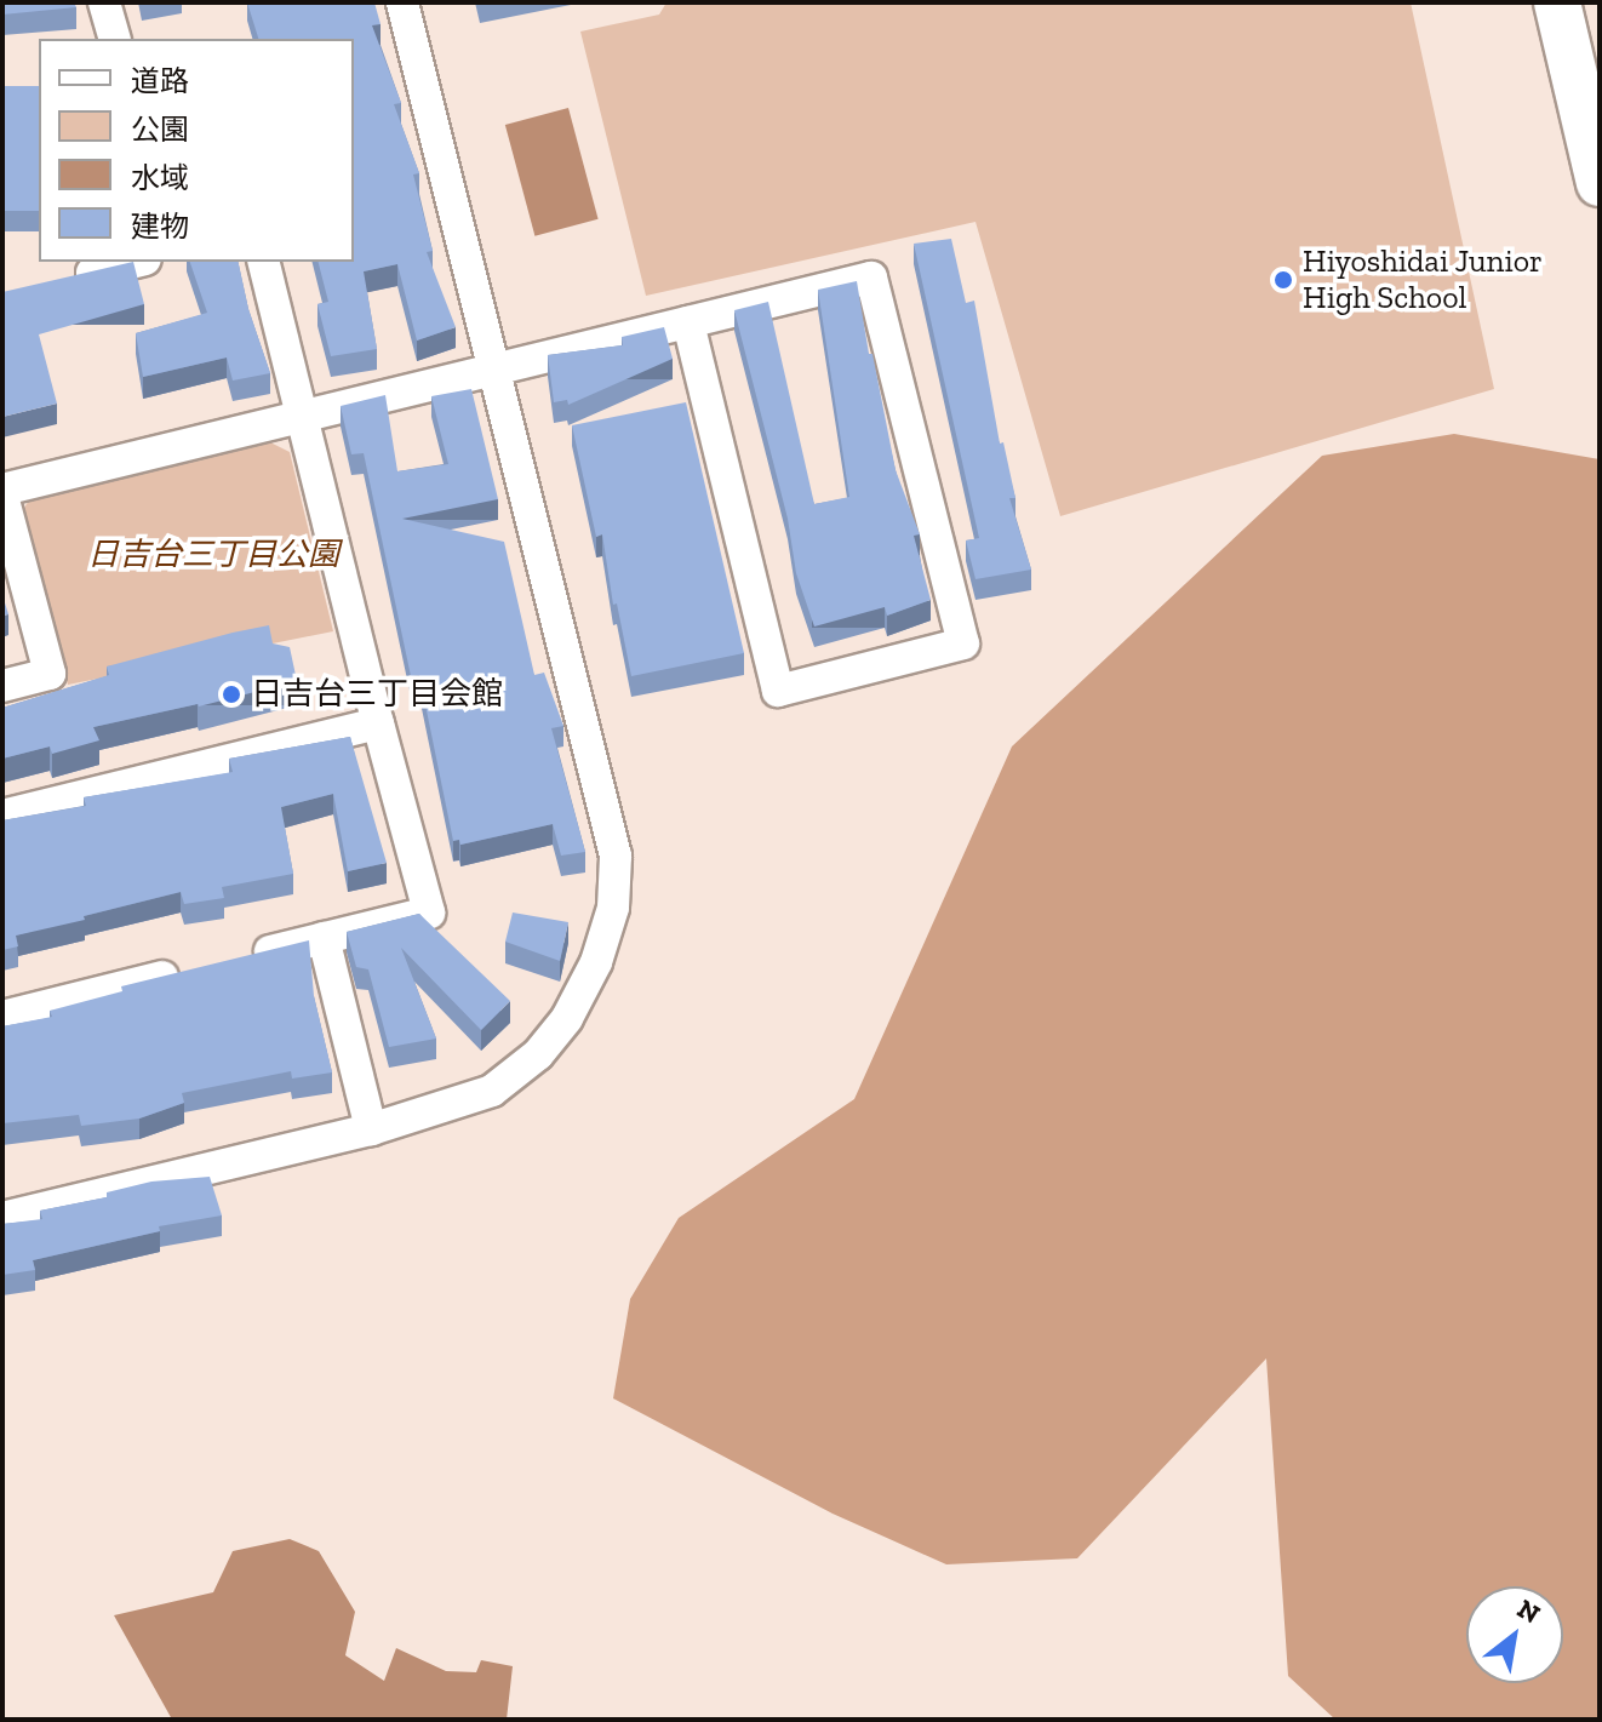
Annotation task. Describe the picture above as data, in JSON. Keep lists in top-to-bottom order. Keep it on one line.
{"parks":["日吉台三丁目公園"],"places":["Hiyoshidai Junior High School","日吉台三丁目会館"],"legend":["道路","公園","水域","建物"],"north":"top right"}
